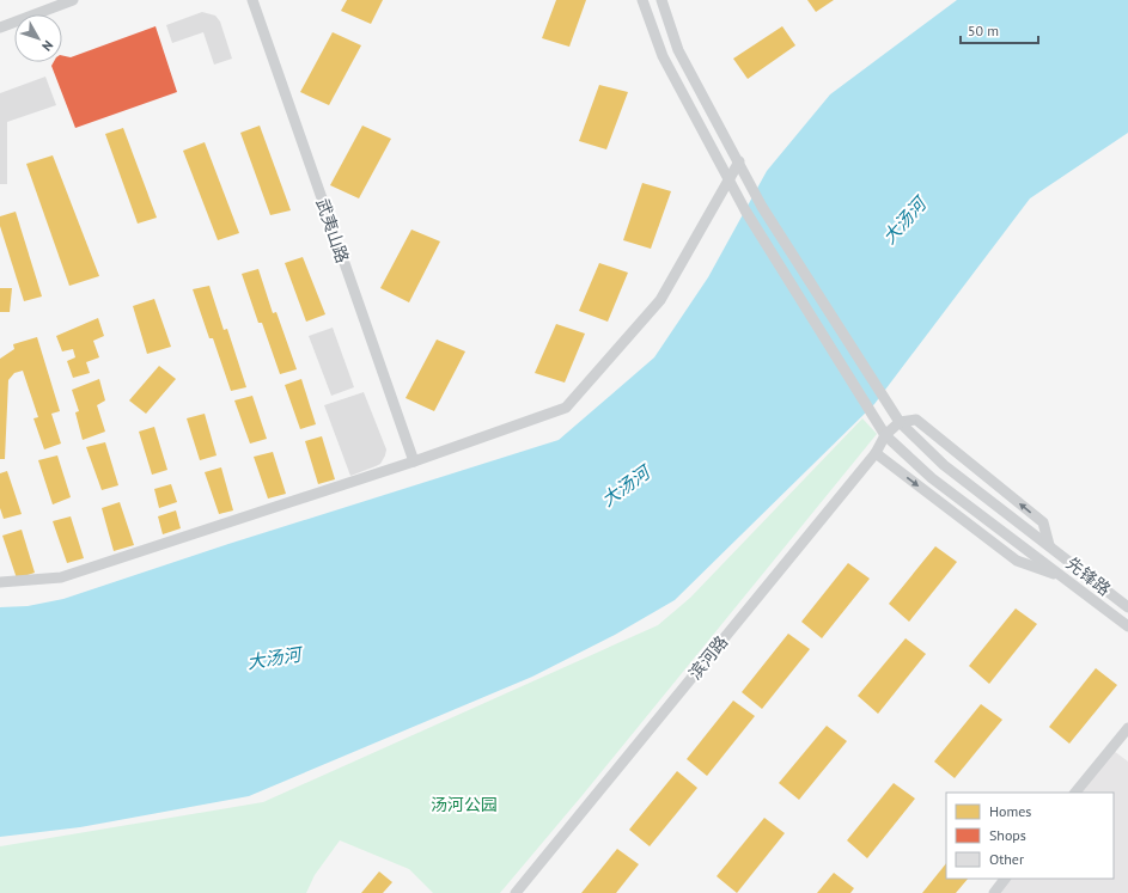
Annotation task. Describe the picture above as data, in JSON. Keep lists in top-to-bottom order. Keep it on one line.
{"streets":{"street":["武夷山路","先锋路","滨河路"]},"crossings":[["先锋路","滨河路"]],"water":["大汤河"],"parks":["汤河公园"],"legend":["Homes","Shops","Other"],"scale_bar":"50 m","north":"bottom right"}
